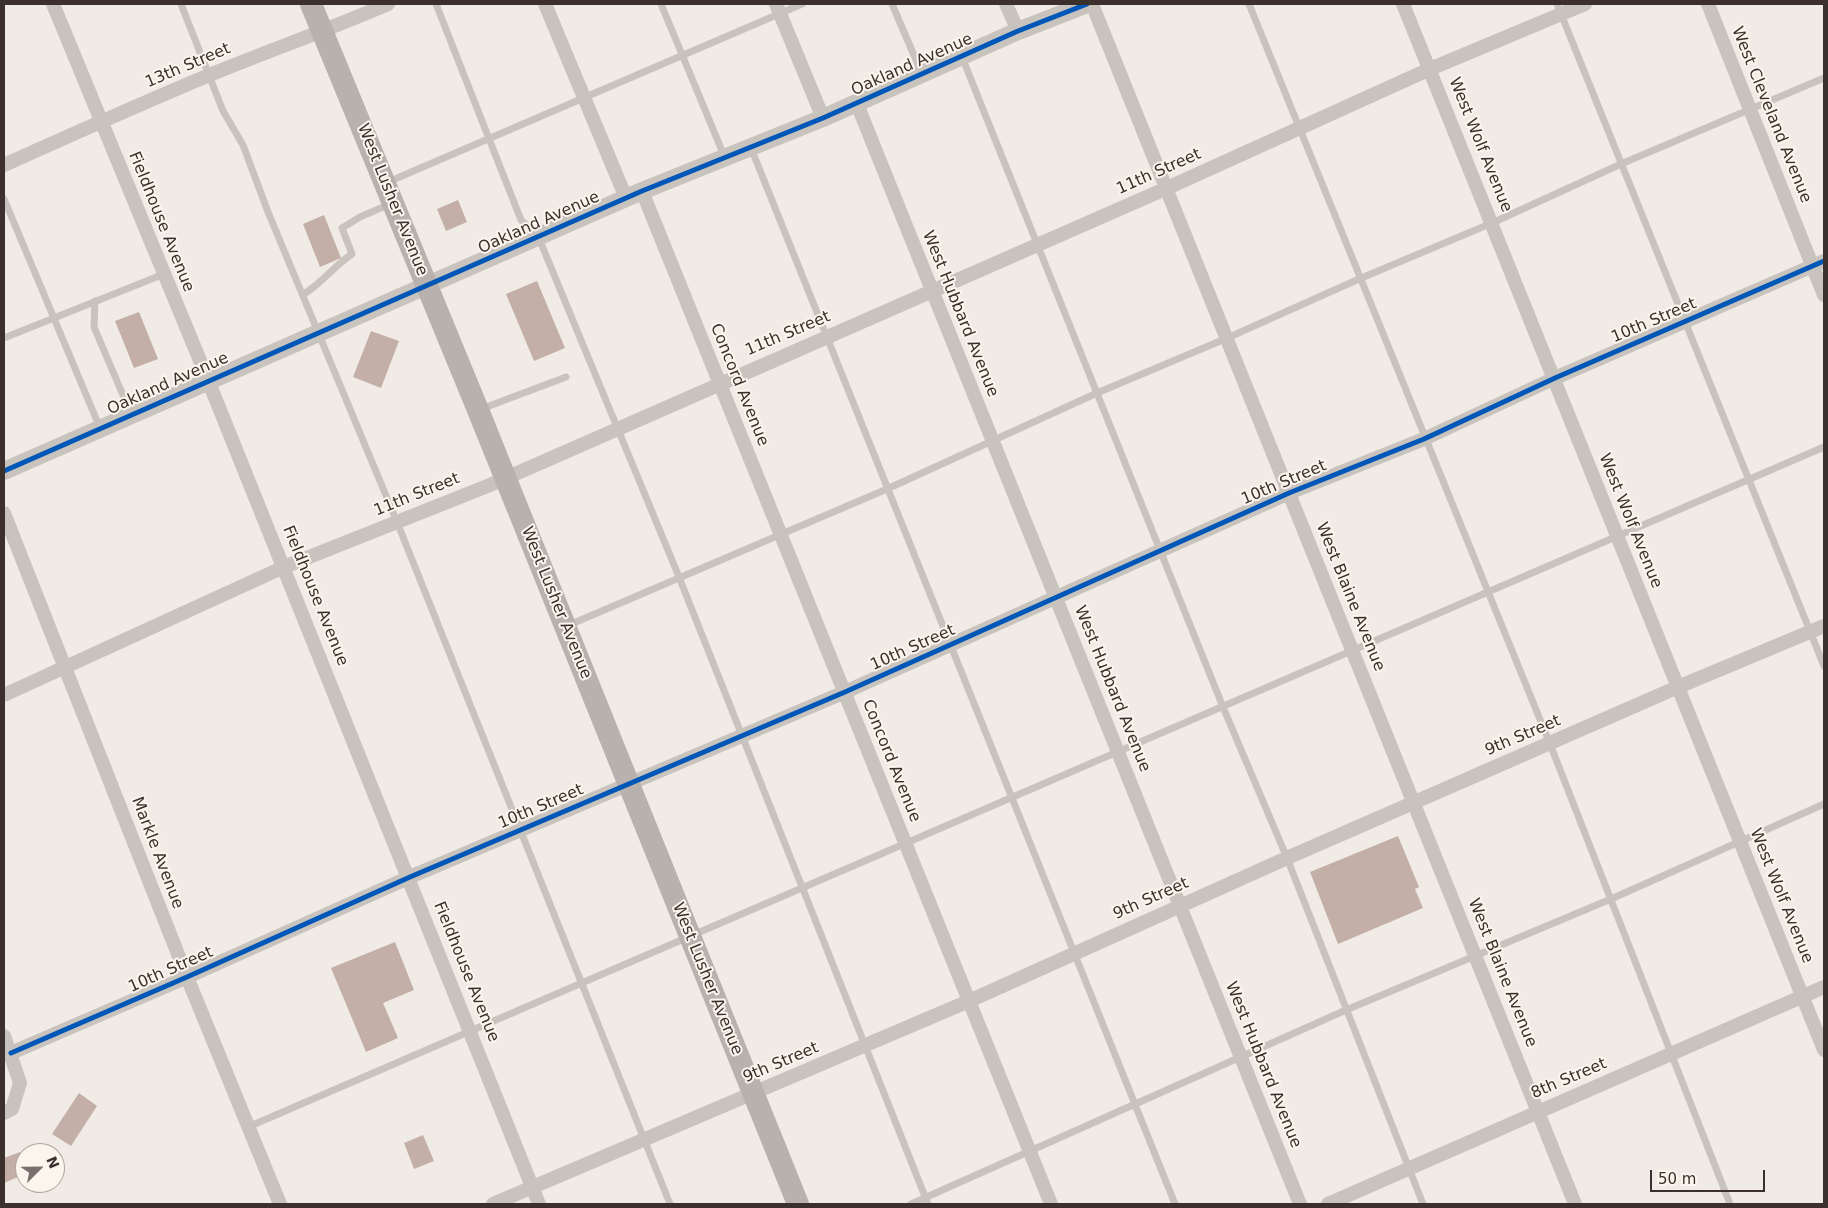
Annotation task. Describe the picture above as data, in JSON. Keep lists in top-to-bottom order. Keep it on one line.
{"streets":{"main road":["West Lusher Avenue"],"street":["Oakland Avenue","13th Street","West Cleveland Avenue","West Wolf Avenue","11th Street","Fieldhouse Avenue","West Hubbard Avenue","10th Street","Concord Avenue","West Blaine Avenue","9th Street","Markle Avenue","8th Street"]},"crossings":[["Oakland Avenue","West Lusher Avenue"],["Oakland Avenue","Fieldhouse Avenue"],["Oakland Avenue","West Hubbard Avenue"],["Oakland Avenue","Concord Avenue"],["13th Street","West Lusher Avenue"],["13th Street","Fieldhouse Avenue"],["West Cleveland Avenue","10th Street"],["West Wolf Avenue","11th Street"],["West Wolf Avenue","10th Street"],["West Wolf Avenue","9th Street"],["West Wolf Avenue","8th Street"],["11th Street","West Lusher Avenue"],["11th Street","Fieldhouse Avenue"],["11th Street","West Hubbard Avenue"],["11th Street","Concord Avenue"],["11th Street","West Blaine Avenue"],["11th Street","Markle Avenue"],["West Lusher Avenue","10th Street"],["West Lusher Avenue","9th Street"],["Fieldhouse Avenue","10th Street"],["Fieldhouse Avenue","9th Street"],["West Hubbard Avenue","10th Street"],["West Hubbard Avenue","9th Street"],["10th Street","Concord Avenue"],["10th Street","West Blaine Avenue"],["10th Street","Markle Avenue"],["Concord Avenue","9th Street"],["West Blaine Avenue","9th Street"],["West Blaine Avenue","8th Street"]],"scale_bar":"50 m","north":"top right"}
